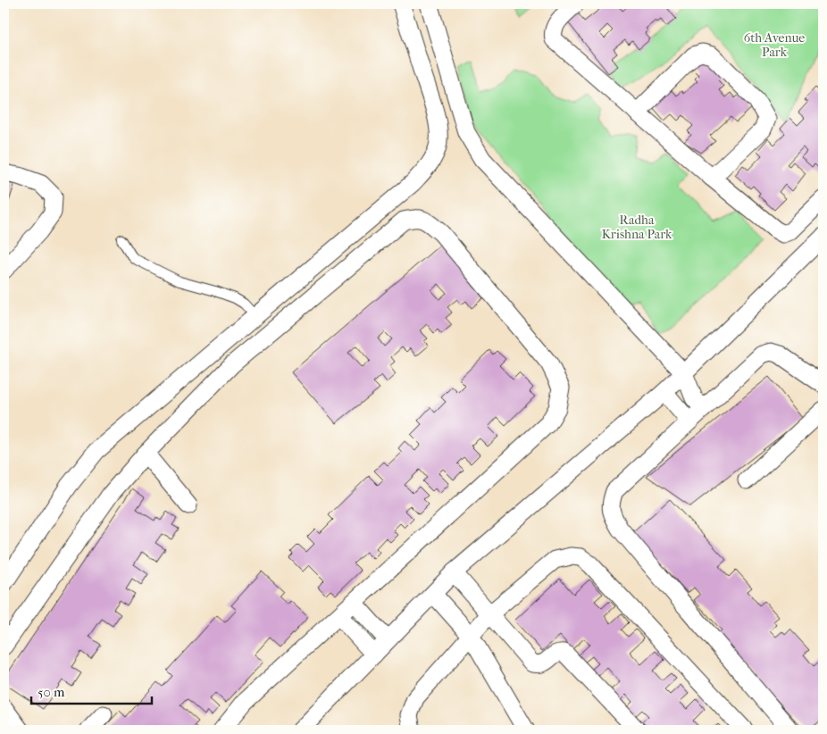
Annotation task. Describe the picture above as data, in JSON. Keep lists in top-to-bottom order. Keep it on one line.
{"parks":["6th Avenue Park","Radha Krishna Park"],"scale_bar":"50 m"}
